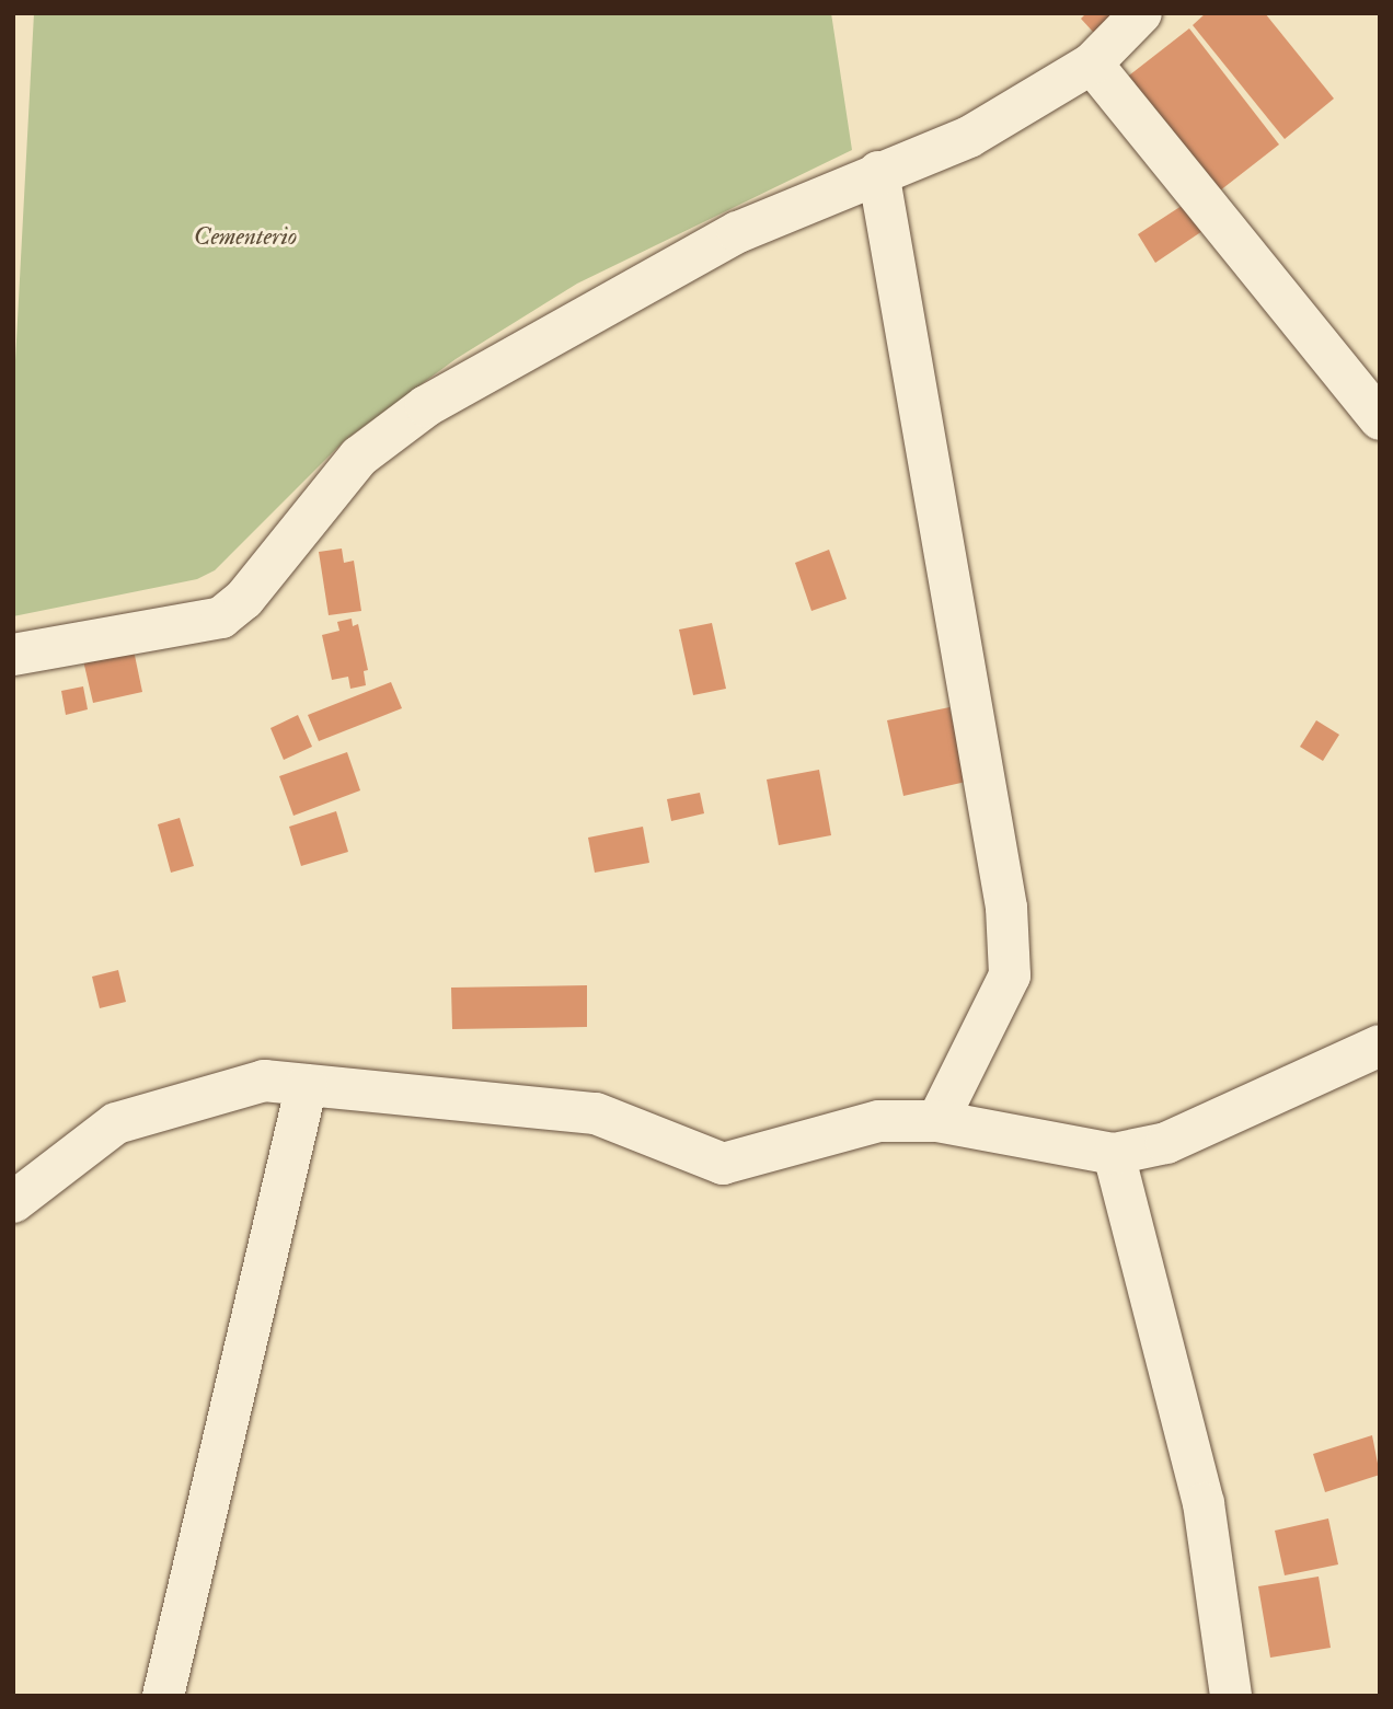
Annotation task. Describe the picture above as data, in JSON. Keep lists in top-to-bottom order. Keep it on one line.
{"parks":["Cementerio"]}
